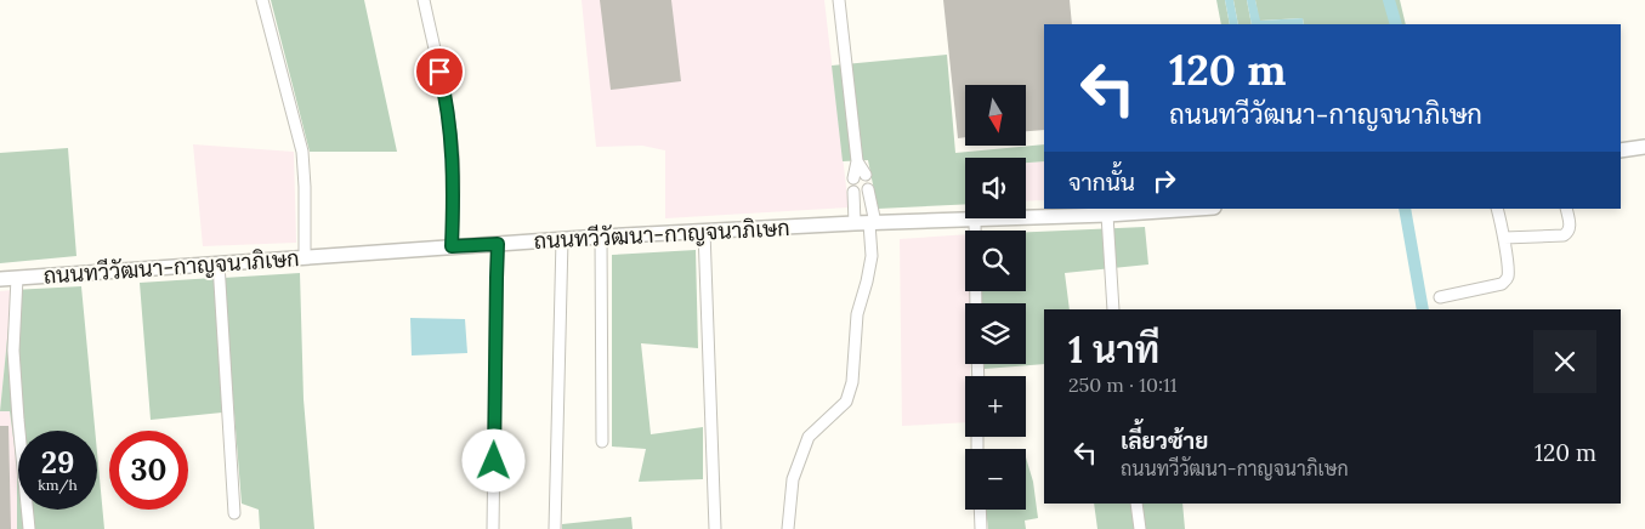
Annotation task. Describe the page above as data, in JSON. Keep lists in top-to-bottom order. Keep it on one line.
{"streets":{"street":["ถนนทวีวัฒนา-กาญจนาภิเษก"]},"north":"bottom","page":{"turn":["120 m","ถนนทวีวัฒนา-กาญจนาภิเษก"],"map_buttons":["+","−"],"then":"จากนั้น","heading":["1 นาที","250 m · 10:11"],"list":[{"name":"เลี้ยวซ้าย","note":"ถนนทวีวัฒนา-กาญจนาภิเษก","value":"120 m"}],"speed":"29 km/h","limit":"30"}}
